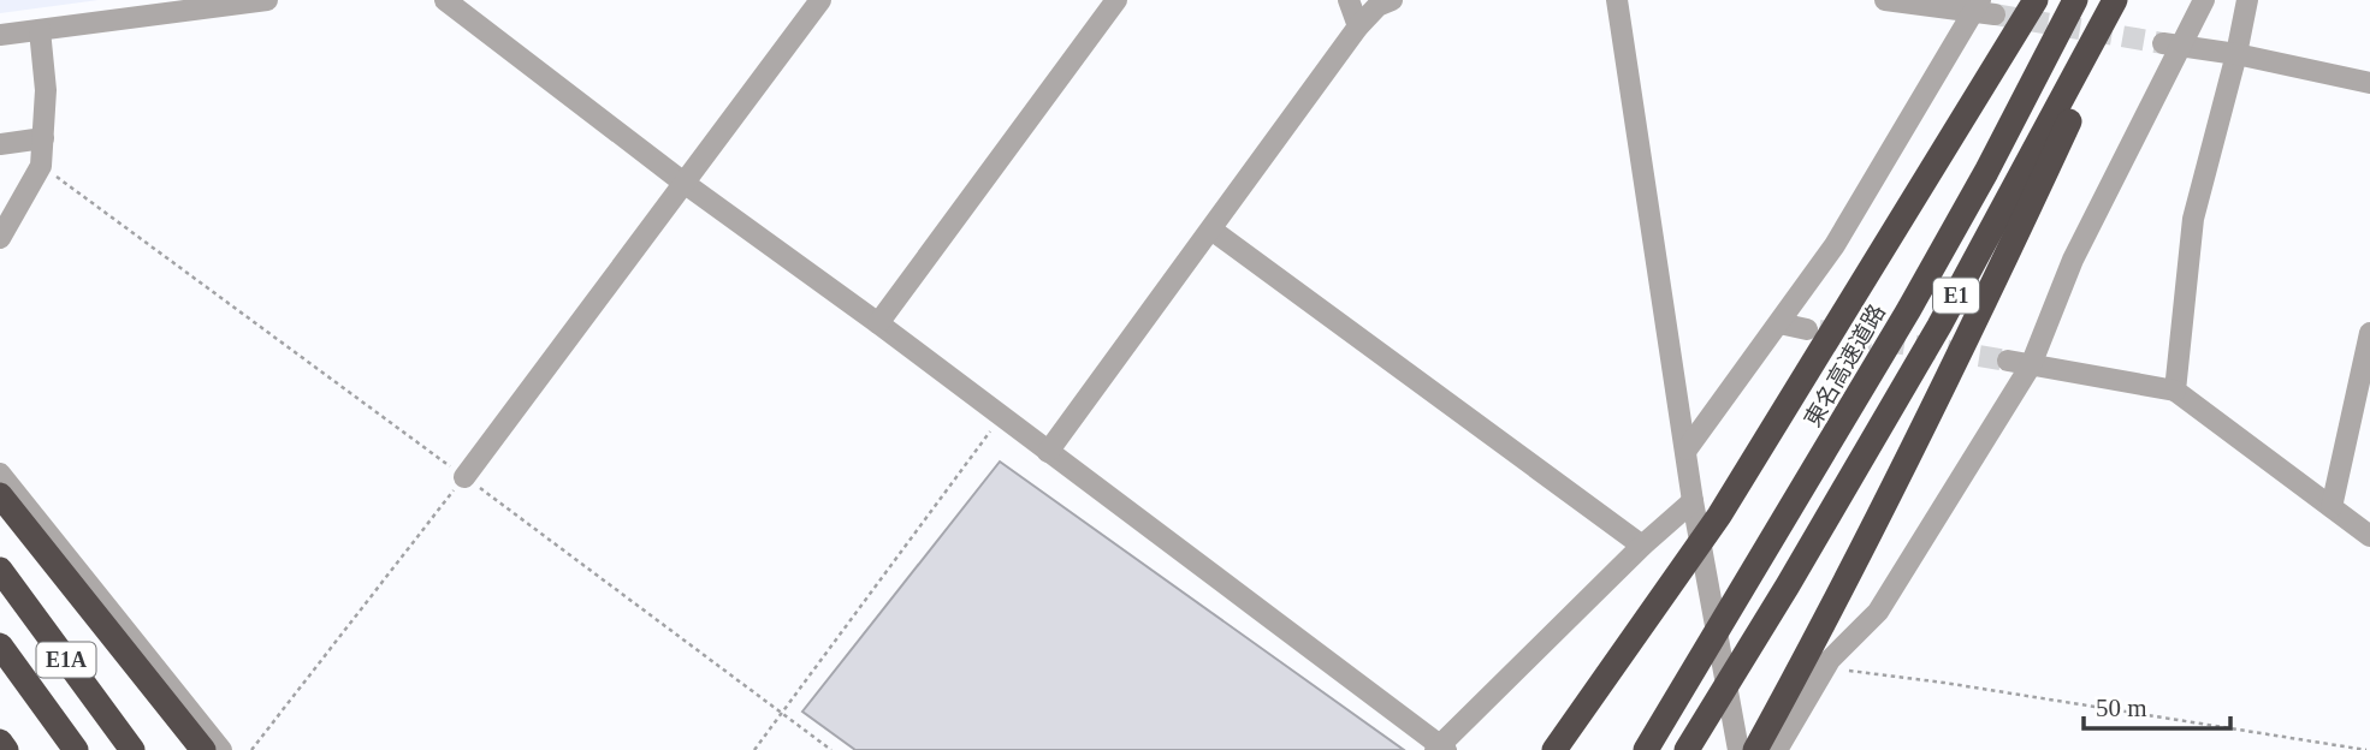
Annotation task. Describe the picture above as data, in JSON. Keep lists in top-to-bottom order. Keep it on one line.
{"streets":{"highway":["E1","東名高速道路","E1A"]},"scale_bar":"50 m"}
